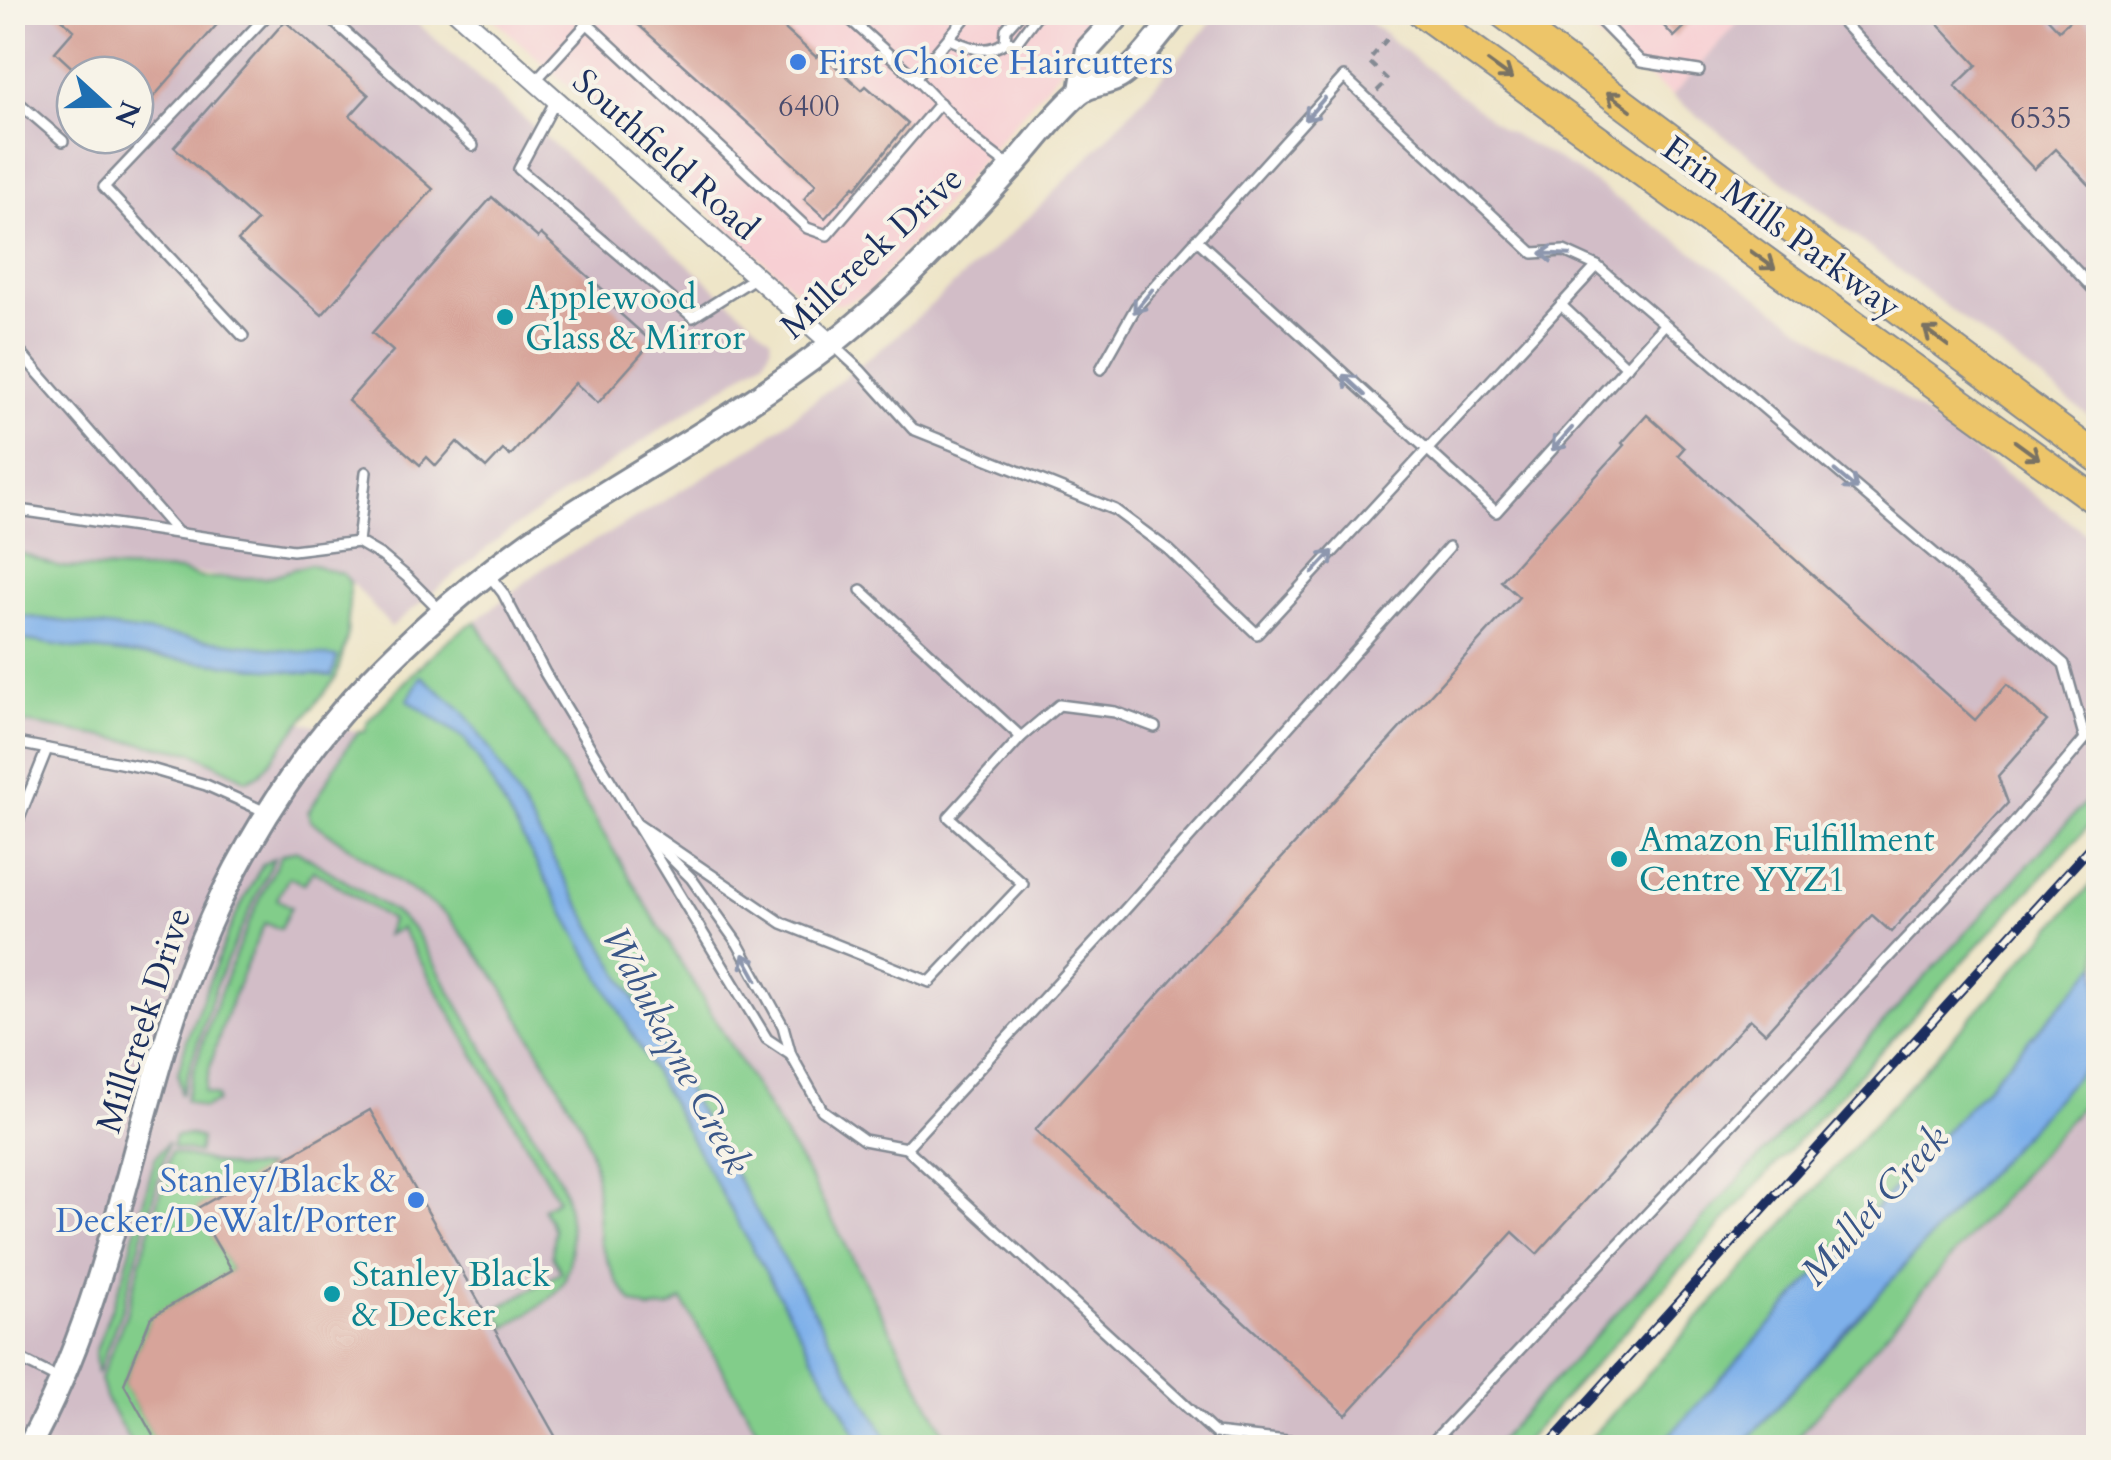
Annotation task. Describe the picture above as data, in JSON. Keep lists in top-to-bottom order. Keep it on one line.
{"streets":{"main road":["Erin Mills Parkway"],"street":["Southfield Road","Millcreek Drive"]},"crossings":[["Southfield Road","Millcreek Drive"]],"water":["Wabukayne Creek","Mullet Creek"],"places":["First Choice Haircutters","Applewood Glass & Mirror","Amazon Fulfillment Centre YYZ1","Stanley/Black & Decker/DeWalt/Porter","Stanley Black & Decker"],"house_numbers":["6400","6535"],"north":"right"}
